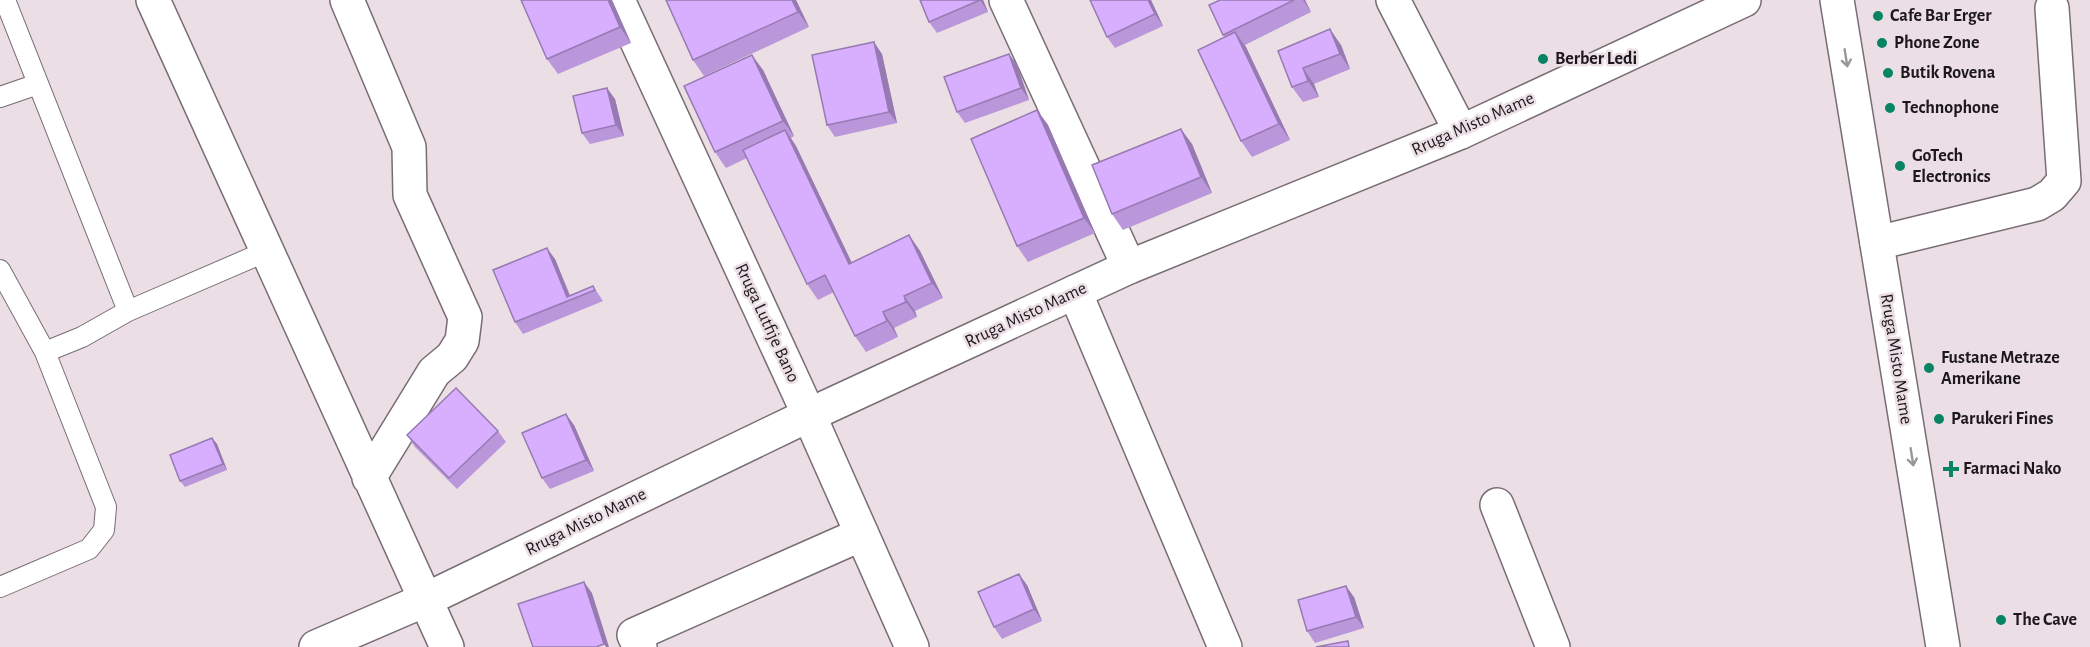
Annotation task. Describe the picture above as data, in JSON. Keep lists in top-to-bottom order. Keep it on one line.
{"streets":{"street":["Rruga Misto Mame","Rruga Lutfije Bano"]},"crossings":[["Rruga Misto Mame","Rruga Lutfije Bano"]],"places":{"other":["Cafe Bar Erger","Phone Zone","Berber Ledi","Butik Rovena","Technophone","GoTech Electronics","Fustane Metraze Amerikane","Parukeri Fines","The Cave"],"health":["Farmaci Nako"]}}
